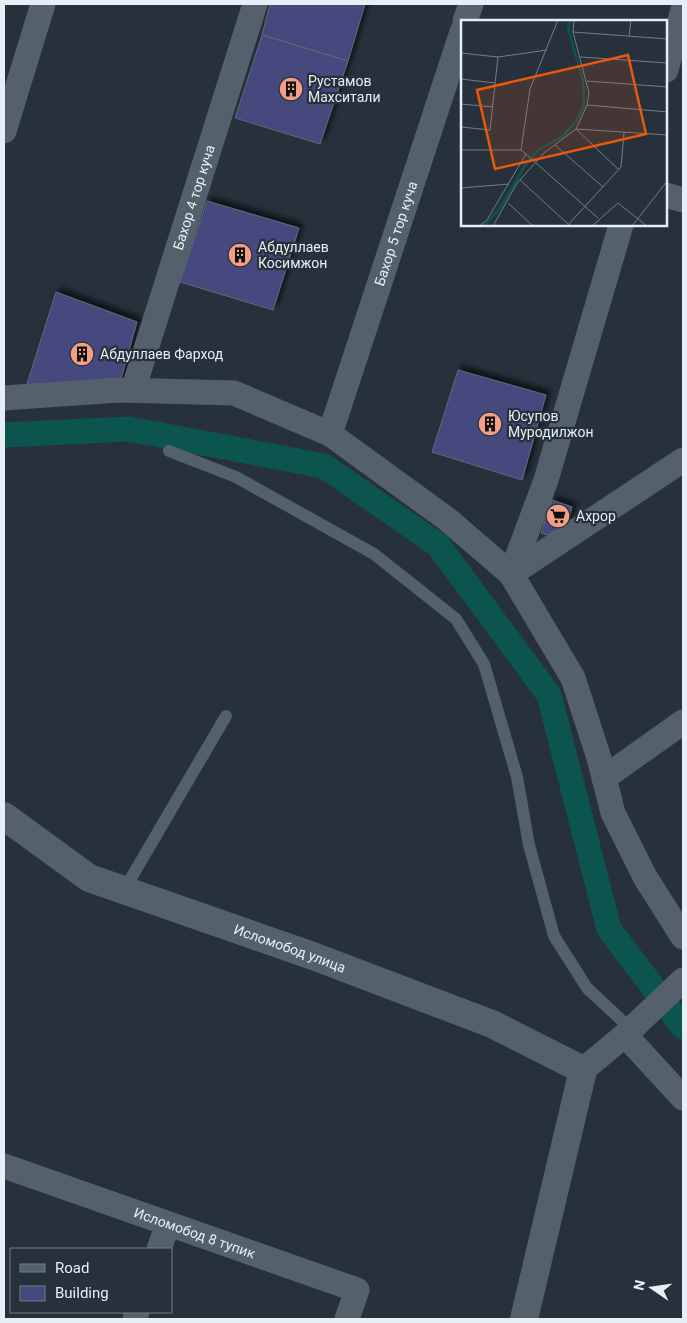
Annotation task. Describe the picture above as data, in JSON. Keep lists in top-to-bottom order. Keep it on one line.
{"streets":{"street":["Бахор 4 тор куча","Бахор 5 тор куча","Исломобод улица","Исломобод 8 тупик"]},"places":{"building":["Рустамов Махситали","Абдуллаев Косимжон","Абдуллаев Фарход","Юсупов Муродилжон"],"supermarket":["Ахрор"]},"legend":["Road","Building"],"north":"left"}
